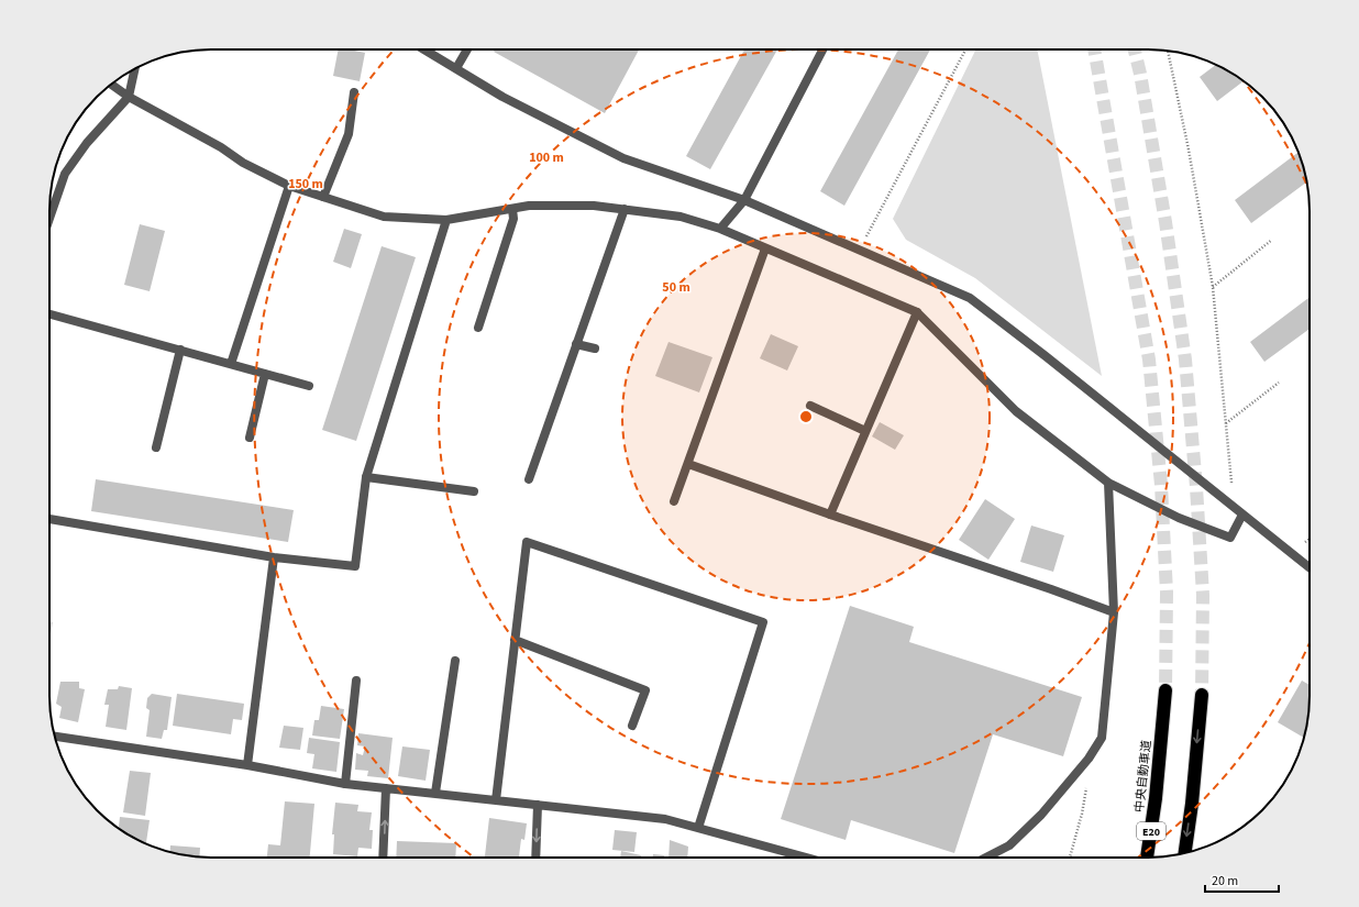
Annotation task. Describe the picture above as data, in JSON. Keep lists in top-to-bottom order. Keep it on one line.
{"streets":{"highway":["中央自動車道","E20"]},"scale_bar":"20 m","rings":["100 m","150 m","50 m"]}
